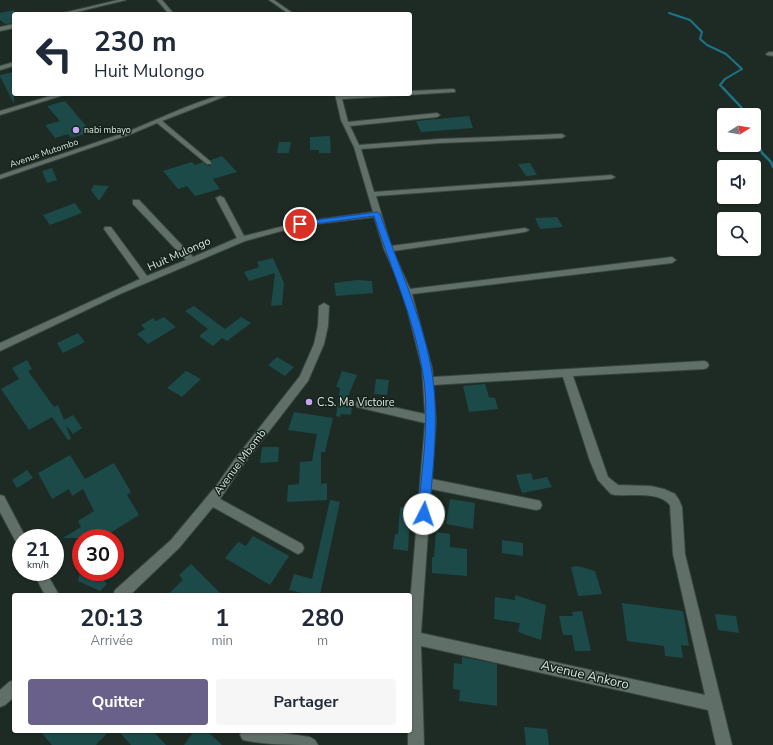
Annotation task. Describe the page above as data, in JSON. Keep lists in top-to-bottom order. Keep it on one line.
{"streets":{"street":["Avenue Mutombo","Huit Mulongo","Avenue Mbomb","Avenue Ankoro"]},"places":["nabi mbayo","C.S. Ma Victoire"],"north":"right","page":{"turn":["230 m","Huit Mulongo"],"speed":"21 km/h","limit":"30","eta":["20:13","Arrivée","1","min","280","m"],"buttons":["Quitter","Partager"]}}
